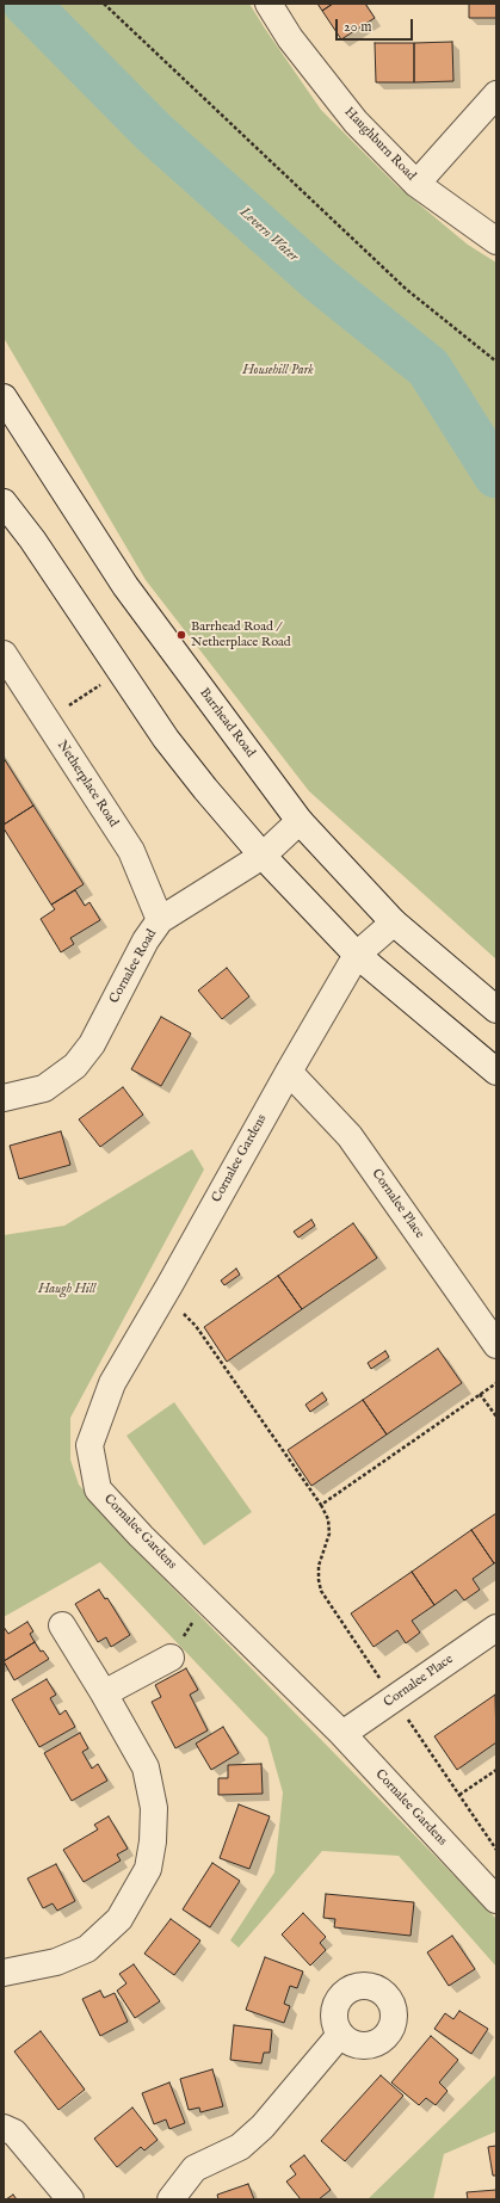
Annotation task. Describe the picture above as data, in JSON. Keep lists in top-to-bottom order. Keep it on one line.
{"streets":{"street":["Haughburn Road","Barrhead Road","Netherplace Road","Cornalee Road","Cornalee Gardens","Cornalee Place"]},"crossings":[["Barrhead Road","Cornalee Road"],["Barrhead Road","Cornalee Gardens"],["Netherplace Road","Cornalee Road"],["Cornalee Gardens","Cornalee Place"]],"water":["Levern Water"],"parks":["Househill Park","Haugh Hill"],"places":["Barrhead Road / Netherplace Road"],"scale_bar":"20 m"}
